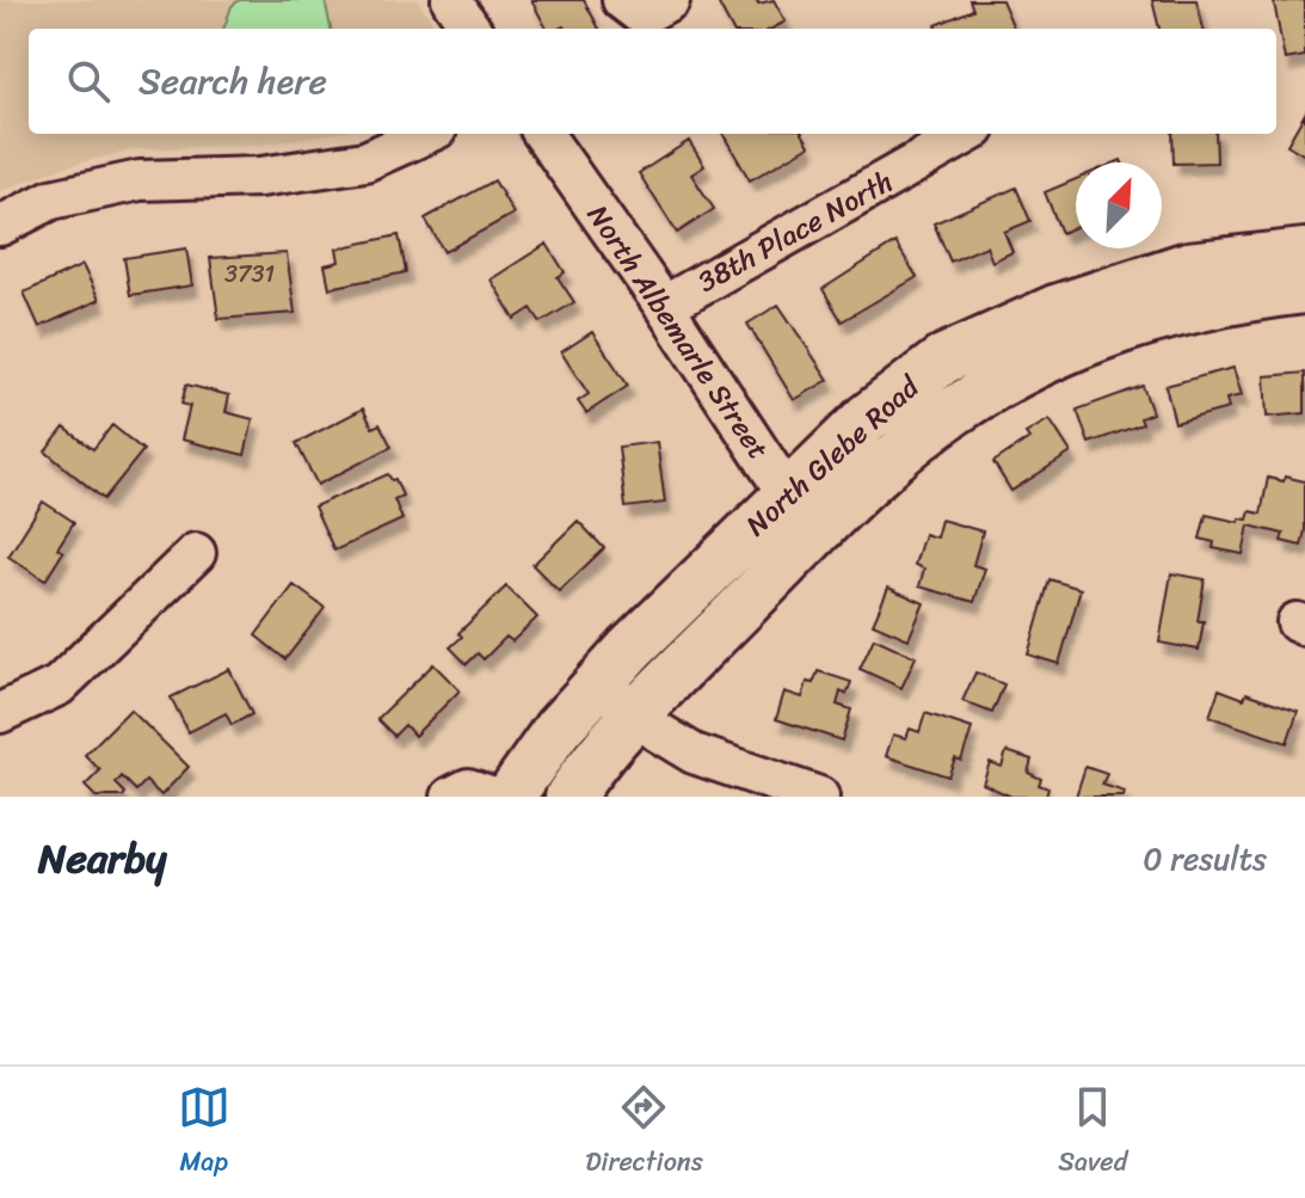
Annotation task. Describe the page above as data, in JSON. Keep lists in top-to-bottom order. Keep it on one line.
{"streets":{"main road":["North Glebe Road"],"street":["38th Place North","North Albemarle Street"]},"crossings":[["38th Place North","North Albemarle Street"],["North Albemarle Street","North Glebe Road"]],"house_numbers":["3731"],"north":"top right","page":{"search":"Search here","heading":["Nearby","0 results"],"nav":["Map","Directions","Saved"]}}
